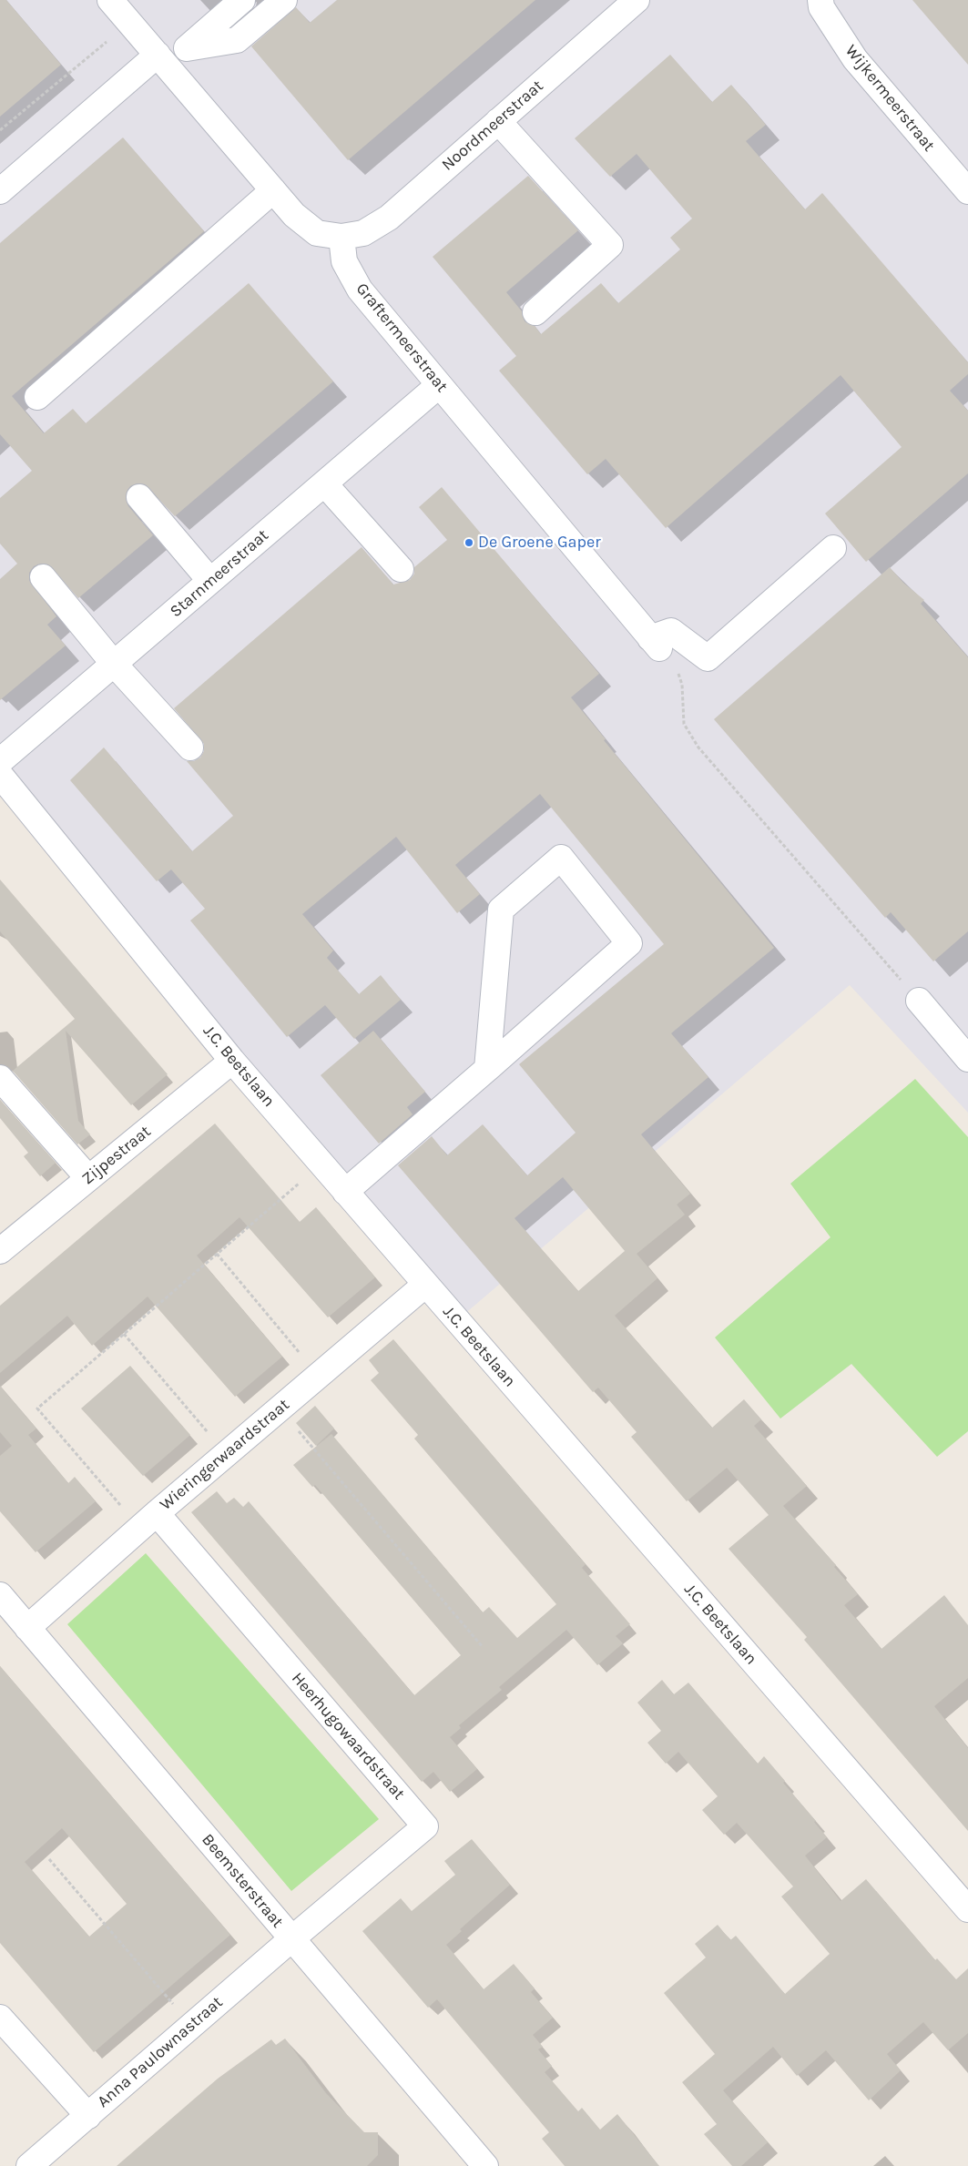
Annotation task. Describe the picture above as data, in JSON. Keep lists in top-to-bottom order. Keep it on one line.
{"streets":{"street":["Wijkermeerstraat","Noordmeerstraat","Graftermeerstraat","Starnmeerstraat","J.C. Beetslaan","Zijpestraat","Wieringerwaardstraat","Heerhugowaardstraat","Beemsterstraat","Anna Paulownastraat"]},"crossings":[["Noordmeerstraat","Graftermeerstraat"],["Graftermeerstraat","Starnmeerstraat"],["J.C. Beetslaan","Zijpestraat"],["J.C. Beetslaan","Wieringerwaardstraat"],["Wieringerwaardstraat","Heerhugowaardstraat"],["Wieringerwaardstraat","Beemsterstraat"],["Heerhugowaardstraat","Beemsterstraat"],["Heerhugowaardstraat","Anna Paulownastraat"],["Beemsterstraat","Anna Paulownastraat"]],"places":["De Groene Gaper"]}
